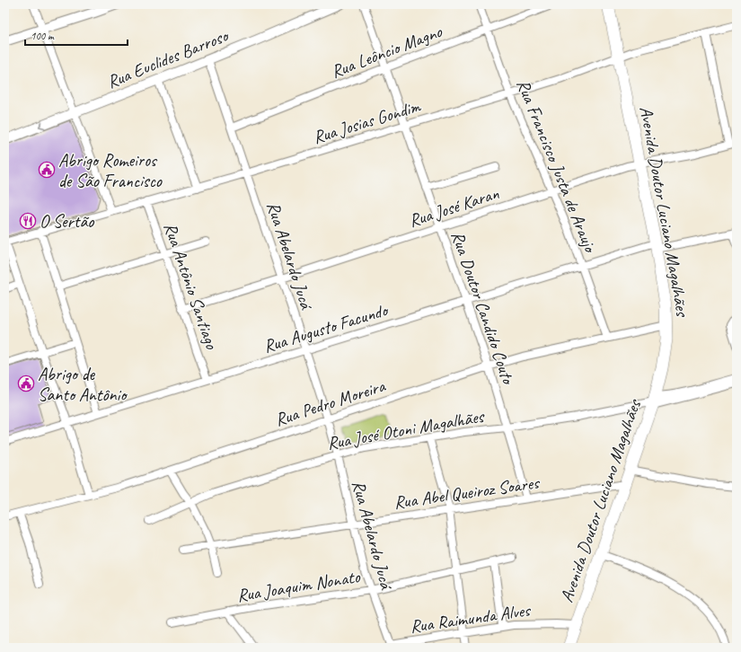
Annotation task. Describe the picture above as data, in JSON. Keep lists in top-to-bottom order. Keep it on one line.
{"streets":{"main road":["Avenida Doutor Luciano Magalhães"],"street":["Rua Leôncio Magno","Rua Euclides Barroso","Rua Josias Gondim","Rua Francisco Justa de Araujo","Rua José Karan","Rua Abelardo Jucá","Rua Antônio Santiago","Rua Doutor Candido Couto","Rua Augusto Facundo","Rua Pedro Moreira","Rua José Otoni Magalhães","Rua Abel Queiroz Soares","Rua Joaquim Nonato","Rua Raimunda Alves"]},"crossings":[["Rua Leôncio Magno","Rua Francisco Justa de Araujo"],["Rua Leôncio Magno","Rua Abelardo Jucá"],["Rua Leôncio Magno","Rua Doutor Candido Couto"],["Rua Euclides Barroso","Rua Abelardo Jucá"],["Rua Josias Gondim","Rua Francisco Justa de Araujo"],["Rua Josias Gondim","Avenida Doutor Luciano Magalhães"],["Rua Josias Gondim","Rua Abelardo Jucá"],["Rua Josias Gondim","Rua Antônio Santiago"],["Rua Josias Gondim","Rua Doutor Candido Couto"],["Rua Francisco Justa de Araujo","Rua José Karan"],["Rua Francisco Justa de Araujo","Rua Augusto Facundo"],["Rua Francisco Justa de Araujo","Rua Pedro Moreira"],["Rua José Karan","Avenida Doutor Luciano Magalhães"],["Rua José Karan","Rua Abelardo Jucá"],["Rua José Karan","Rua Antônio Santiago"],["Rua José Karan","Rua Doutor Candido Couto"],["Avenida Doutor Luciano Magalhães","Rua Augusto Facundo"],["Avenida Doutor Luciano Magalhães","Rua Pedro Moreira"],["Avenida Doutor Luciano Magalhães","Rua José Otoni Magalhães"],["Avenida Doutor Luciano Magalhães","Rua Abel Queiroz Soares"],["Avenida Doutor Luciano Magalhães","Rua Raimunda Alves"],["Rua Abelardo Jucá","Rua Augusto Facundo"],["Rua Abelardo Jucá","Rua Pedro Moreira"],["Rua Abelardo Jucá","Rua José Otoni Magalhães"],["Rua Abelardo Jucá","Rua Abel Queiroz Soares"],["Rua Abelardo Jucá","Rua Joaquim Nonato"],["Rua Abelardo Jucá","Rua Raimunda Alves"],["Rua Antônio Santiago","Rua Augusto Facundo"],["Rua Doutor Candido Couto","Rua Augusto Facundo"],["Rua Doutor Candido Couto","Rua Pedro Moreira"],["Rua Doutor Candido Couto","Rua José Otoni Magalhães"],["Rua Doutor Candido Couto","Rua Abel Queiroz Soares"]],"places":{"public building":["Abrigo Romeiros de São Francisco","Abrigo de Santo Antônio"],"restaurant":["O Sertão"]},"scale_bar":"100 m"}
